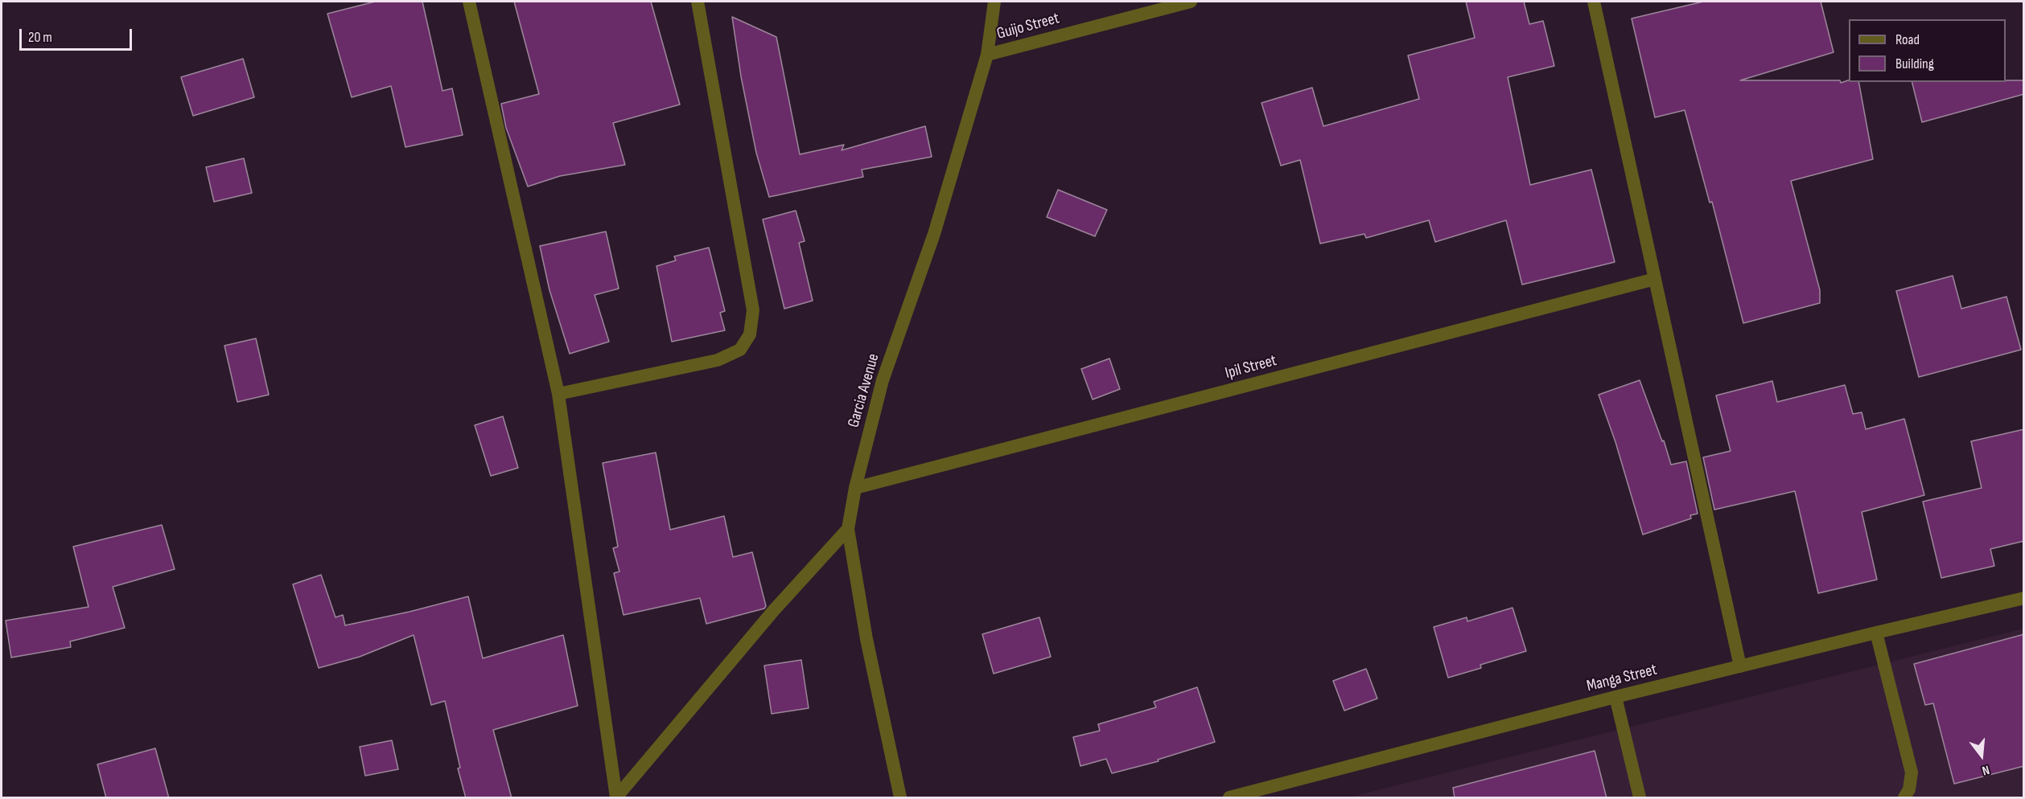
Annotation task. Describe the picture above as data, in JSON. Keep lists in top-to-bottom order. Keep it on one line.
{"streets":{"street":["Guijo Street","Ipil Street","Garcia Avenue","Manga Street"]},"crossings":[["Guijo Street","Garcia Avenue"],["Ipil Street","Garcia Avenue"]],"legend":["Road","Building"],"scale_bar":"20 m","north":"bottom"}
